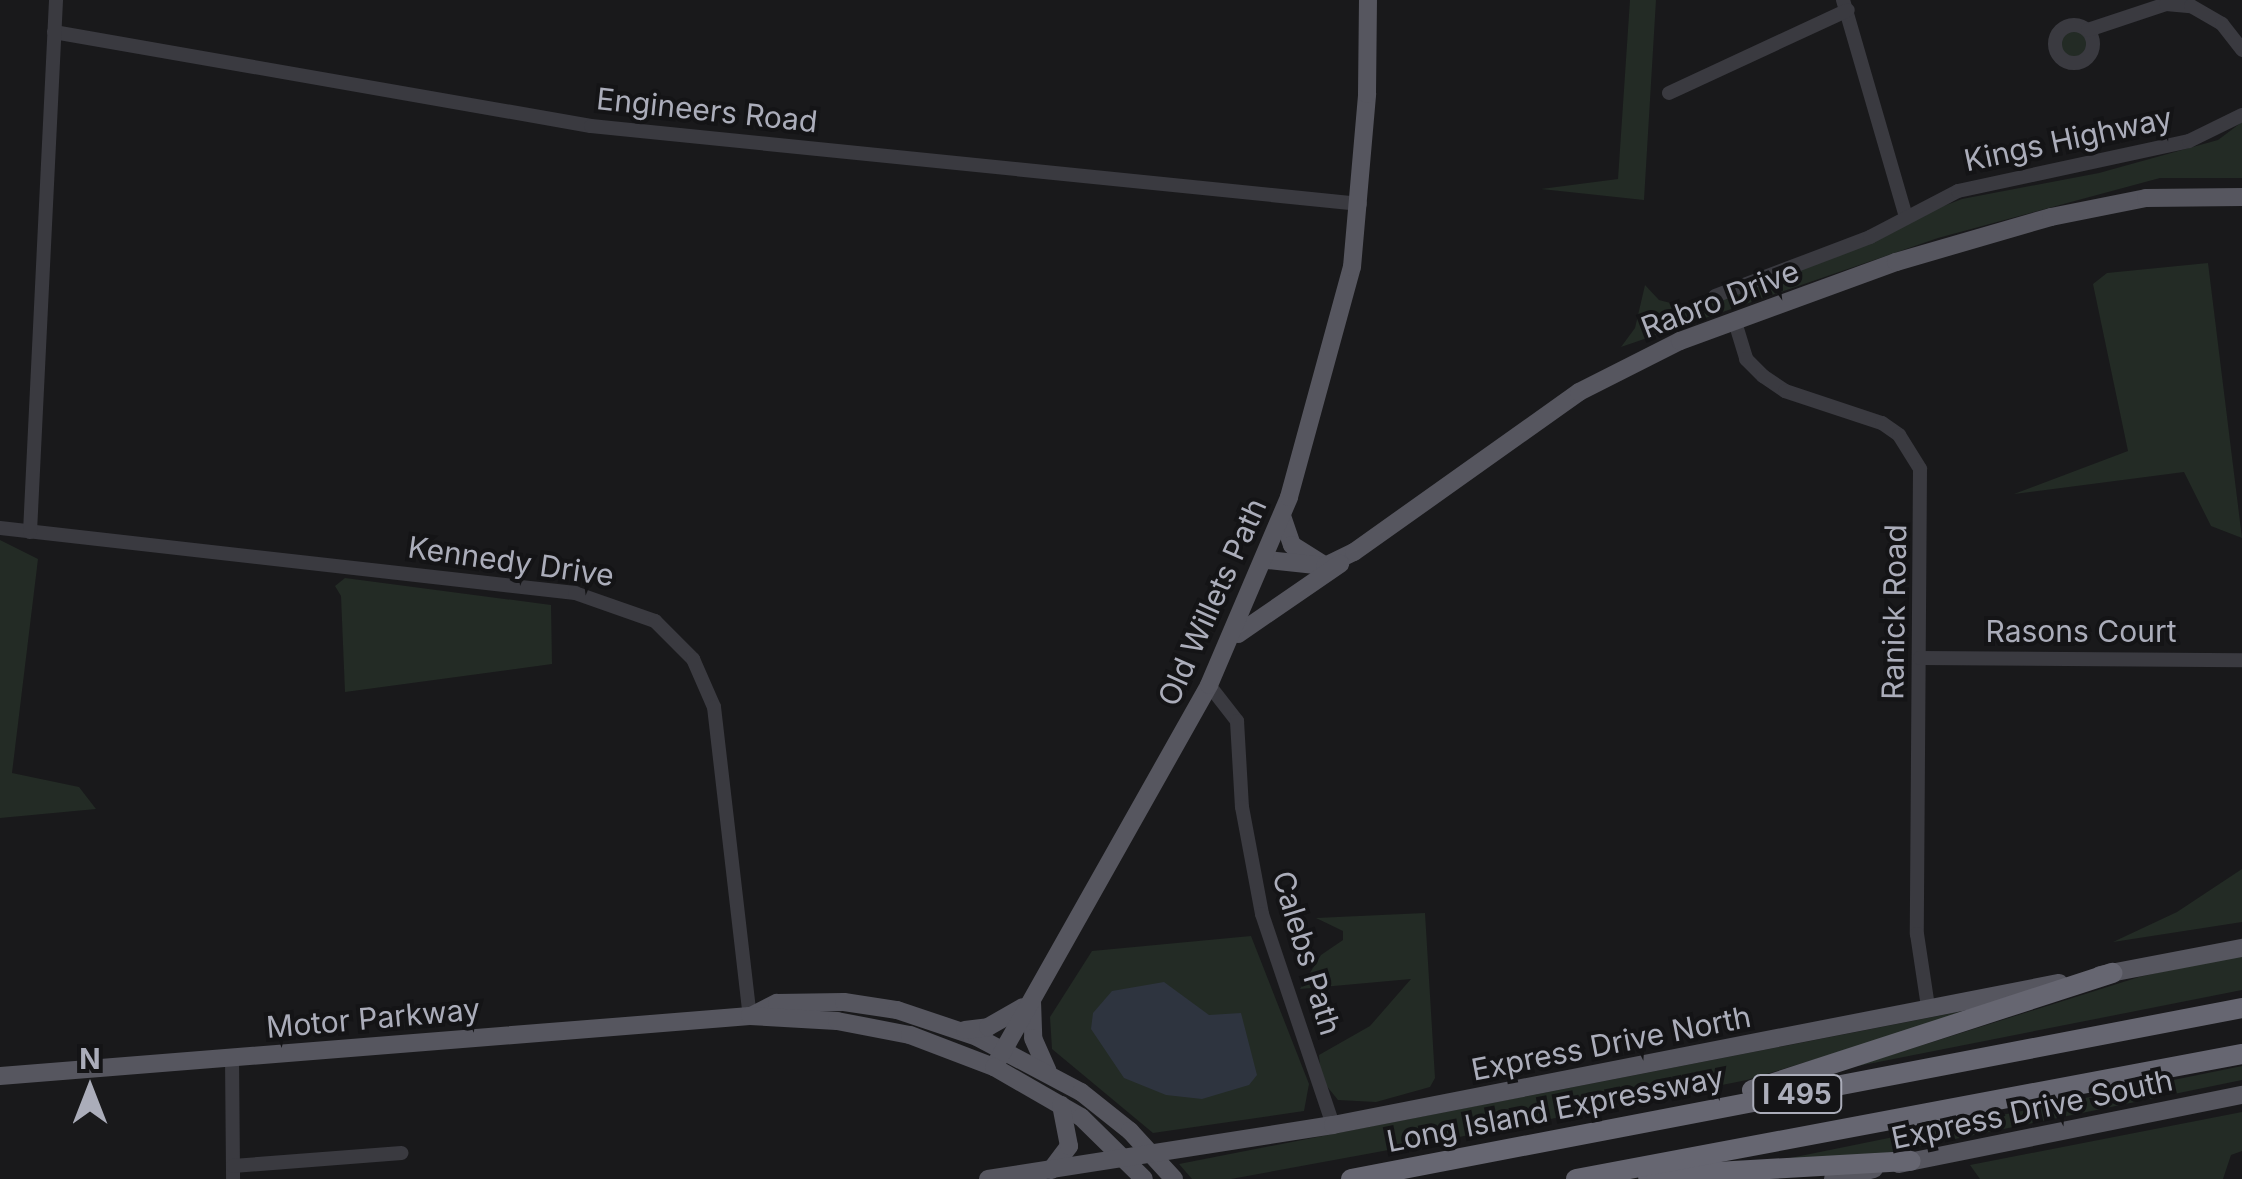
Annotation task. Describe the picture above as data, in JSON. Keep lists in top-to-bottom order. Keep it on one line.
{"streets":{"highway":["I 495","Long Island Expressway"],"main road":["Rabro Drive","Old Willets Path","Motor Parkway","Express Drive North","Express Drive South"],"street":["Engineers Road","Kings Highway","Kennedy Drive","Ranick Road","Rasons Court","Calebs Path"]},"crossings":[["Engineers Road","Old Willets Path"],["Rabro Drive","Ranick Road"],["Kennedy Drive","Motor Parkway"],["Old Willets Path","Calebs Path"],["Old Willets Path","Motor Parkway"],["Ranick Road","Rasons Court"],["Ranick Road","Express Drive North"],["Calebs Path","Express Drive North"],["Motor Parkway","Express Drive North"]],"north":"top"}
